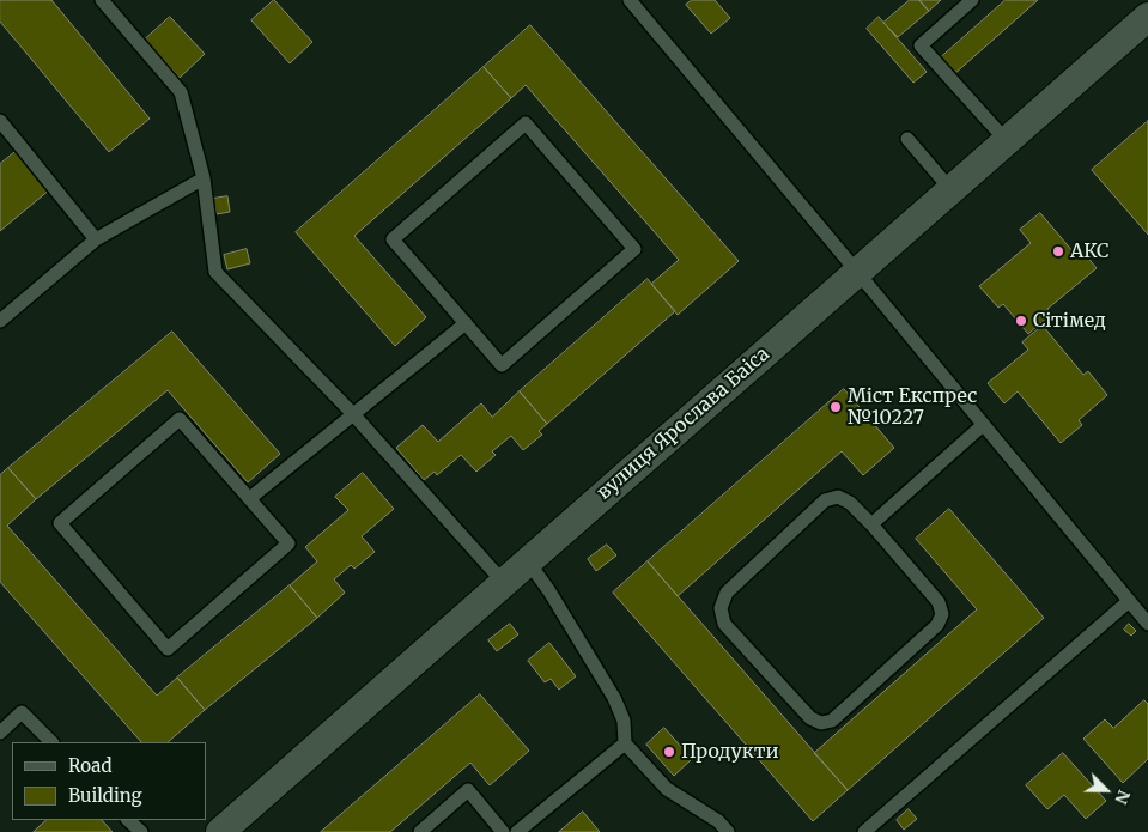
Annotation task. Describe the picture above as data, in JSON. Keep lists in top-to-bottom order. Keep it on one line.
{"streets":{"street":["вулиця Ярослава Баіса"]},"places":["АКС","Сітімед","Міст Експрес №10227","Продукти"],"legend":["Road","Building"],"north":"bottom right"}
